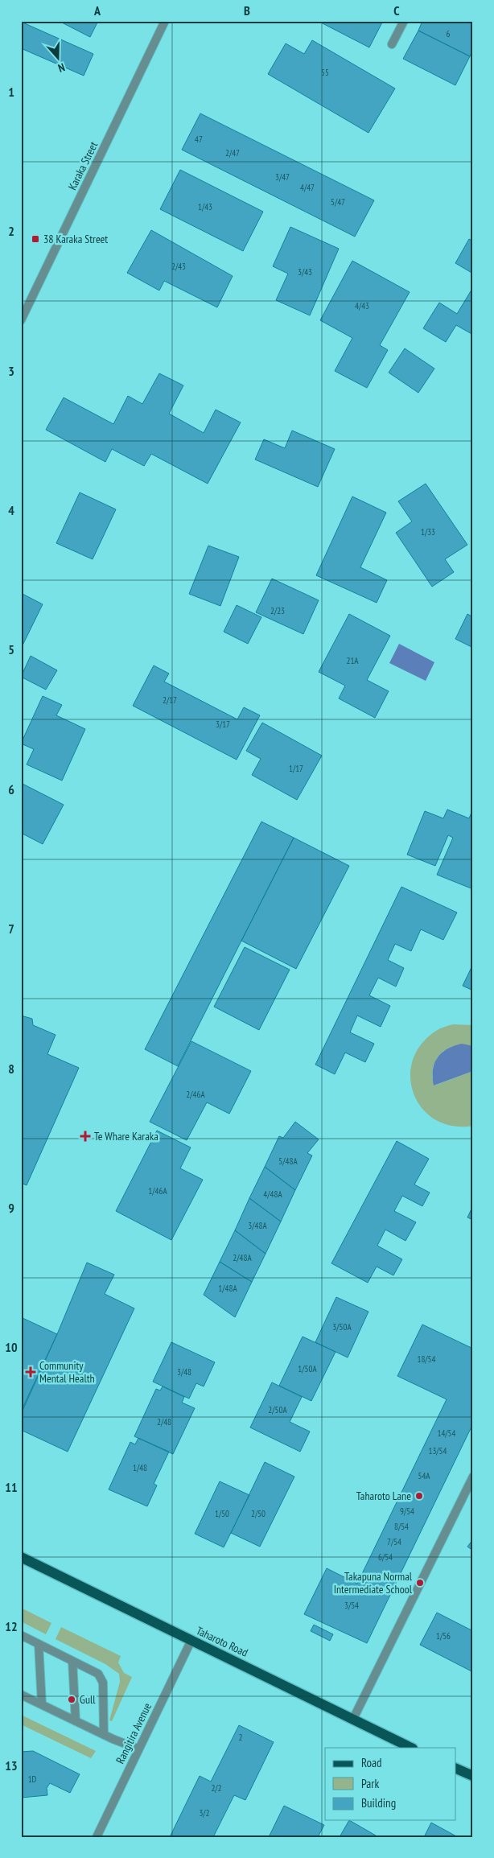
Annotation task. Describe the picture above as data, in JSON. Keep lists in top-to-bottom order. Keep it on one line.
{"streets":{"main road":["Taharoto Road"],"street":["Karaka Street","Rangitira Avenue"]},"crossings":[["Taharoto Road","Rangitira Avenue"]],"places":{"transit":["38 Karaka Street"],"health":["Te Whare Karaka","Community Mental Health"],"other":["Taharoto Lane","Takapuna Normal Intermediate School","Gull"]},"house_numbers":["6","55","47","2/47","3/47","4/47","5/47","1/43","2/43","3/43","4/43","1/33","2/23","21A","2/17","3/17","1/17","2/46A","5/48A","1/46A","4/48A","3/48A","2/48A","1/48A","3/50A","18/54","1/50A","3/48","2/50A","2/48","14/54","13/54","1/48","54A","9/54","1/50","2/50","8/54","7/54","6/54","3/54","1/56","2","1D","2/2","3/2"],"legend":["Road","Park","Building"],"north":"bottom","grid":{"columns":["A","B","C"],"rows":["1","2","3","4","5","6","7","8","9","10","11","12","13"]}}
